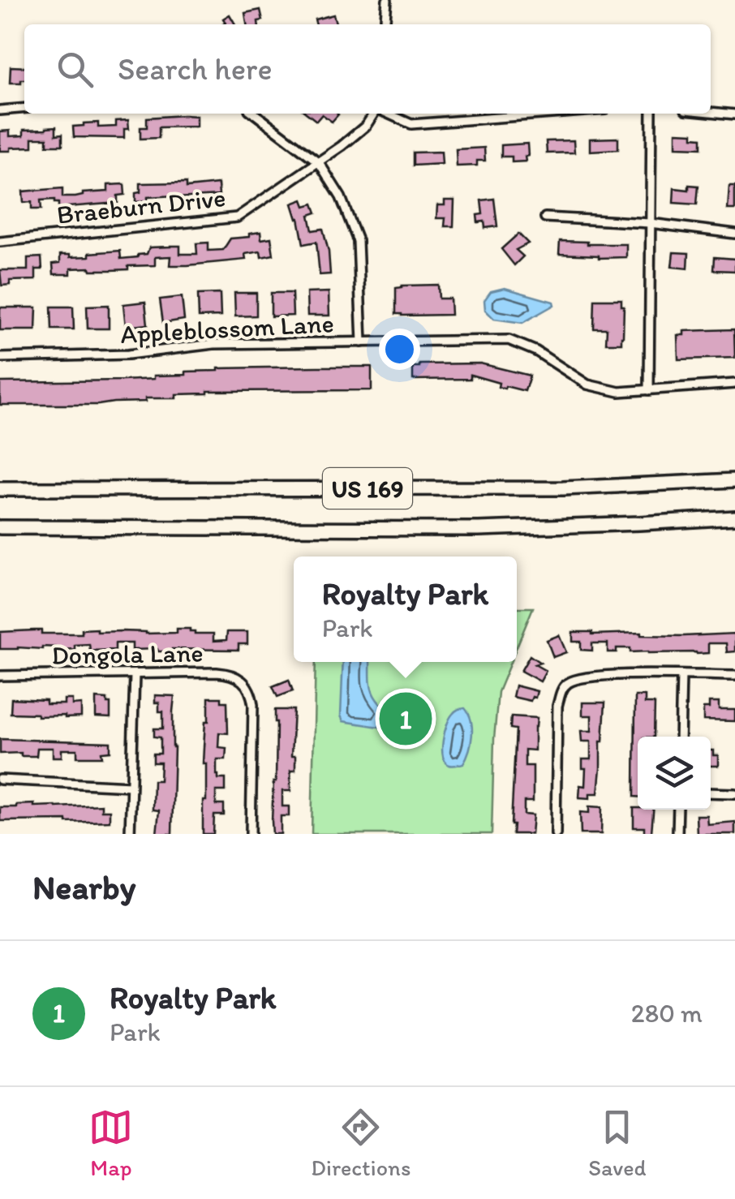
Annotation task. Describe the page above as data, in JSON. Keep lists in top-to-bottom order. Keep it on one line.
{"streets":{"highway":["US 169"],"street":["Braeburn Drive","Appleblossom Lane","Dongola Lane"]},"page":{"search":"Search here","popup":["Royalty Park","Park"],"pins":"1","heading":"Nearby","list":[{"mark":"1","name":"Royalty Park","note":"Park","value":"280 m"}],"nav":["Map","Directions","Saved"]}}
